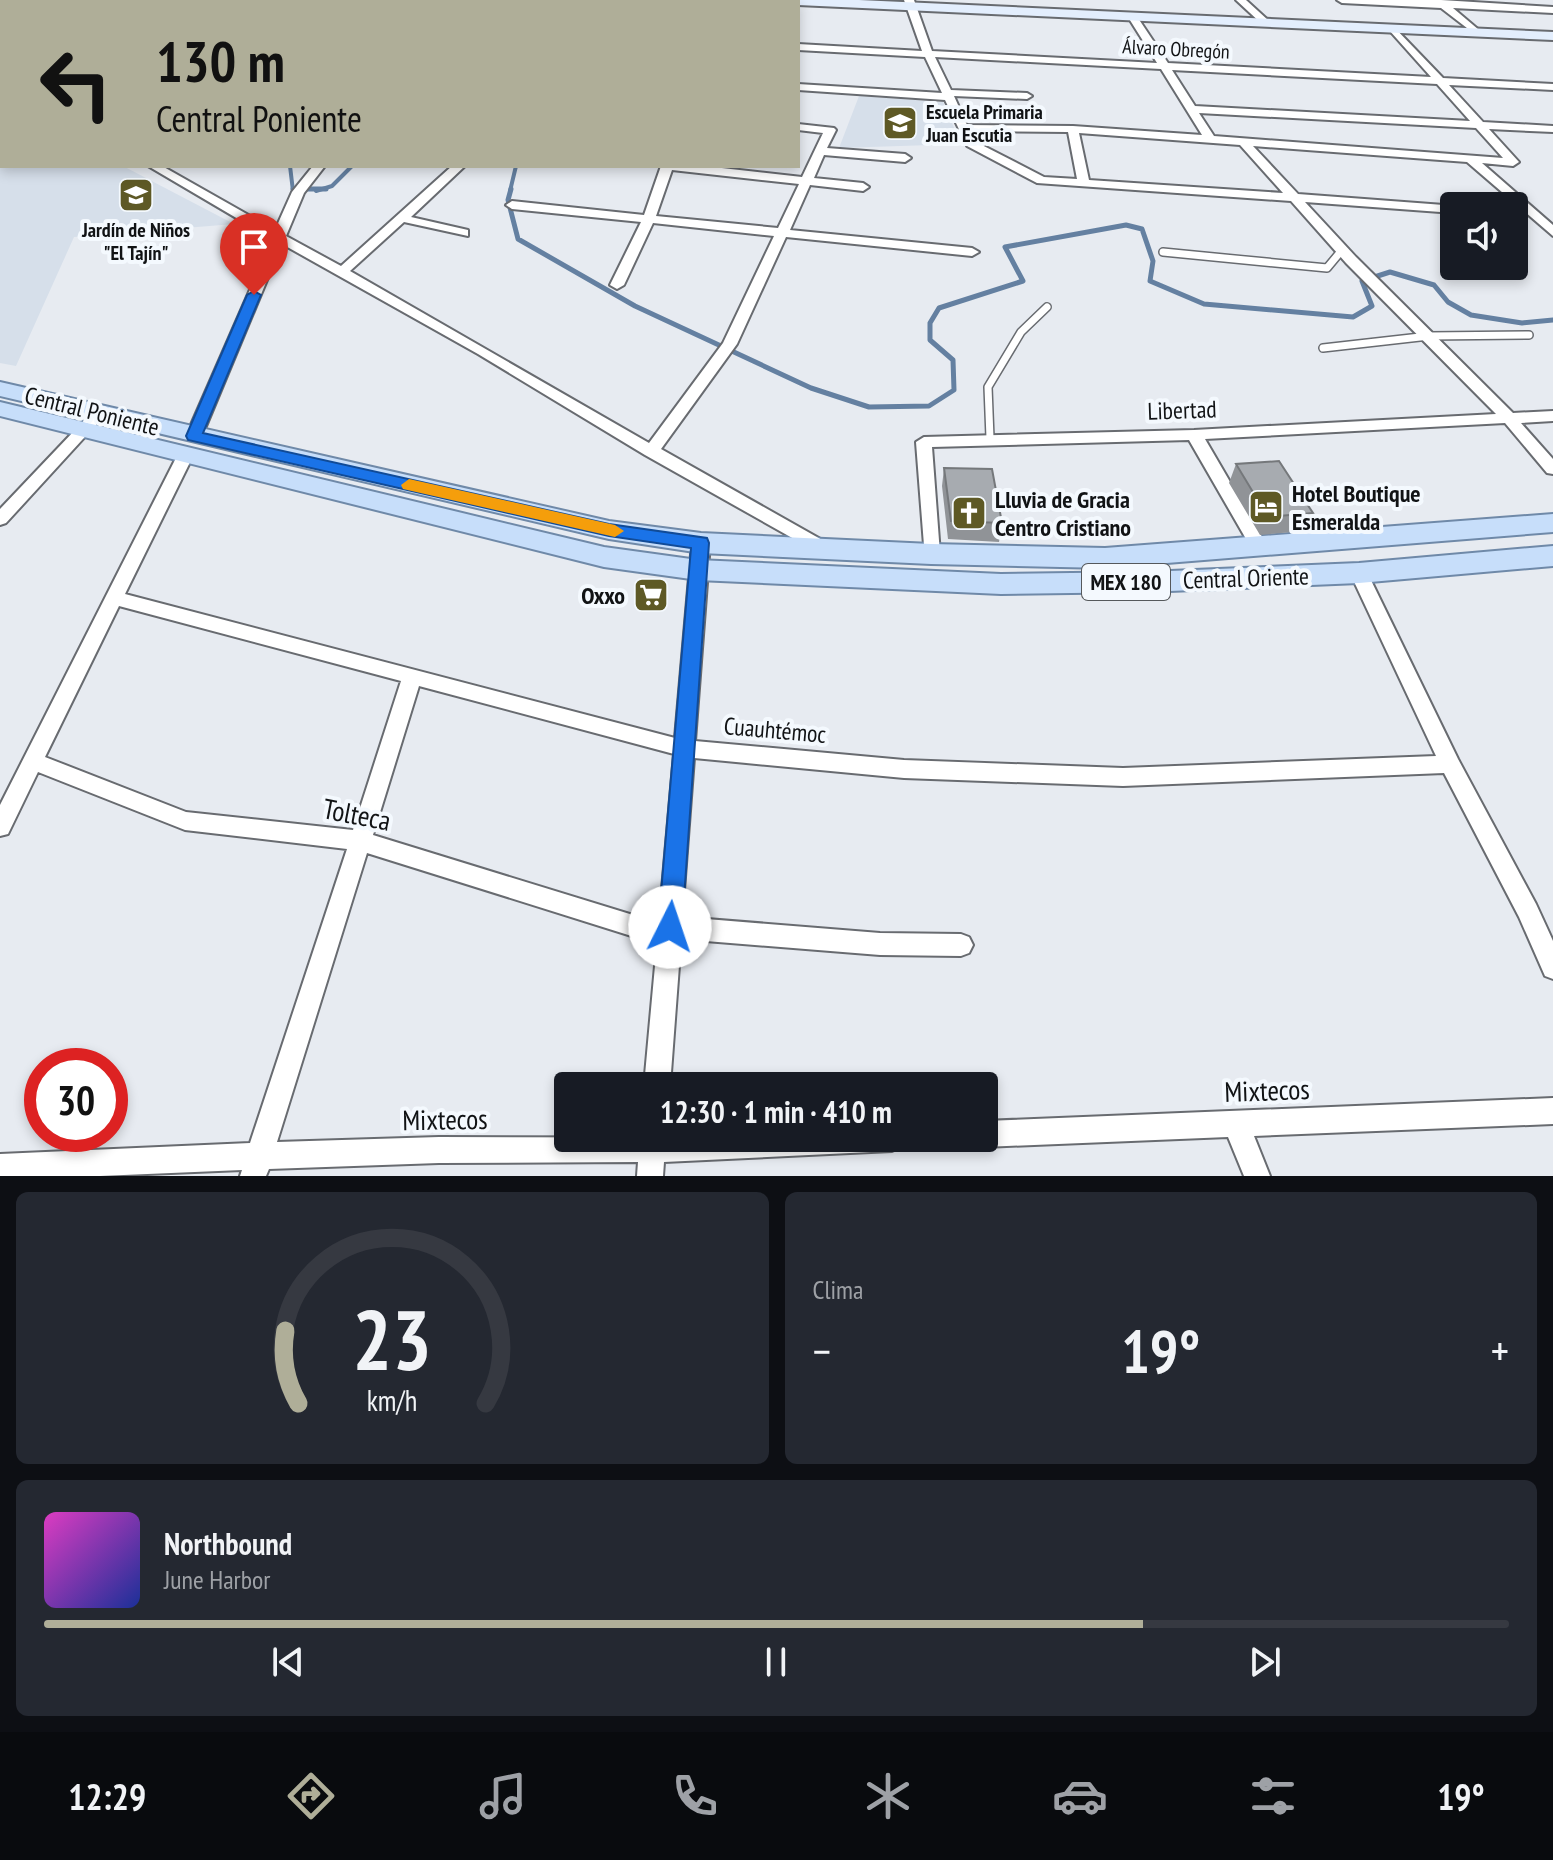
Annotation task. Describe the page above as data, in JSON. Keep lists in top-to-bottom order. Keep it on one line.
{"streets":{"main road":["Central Poniente","Central Oriente","MEX 180"],"street":["Álvaro Obregón","Libertad","Cuauhtémoc","Tolteca","Mixtecos"]},"crossings":[["Libertad","Central Oriente"],["Central Poniente","Central Oriente"]],"places":{"school or university":["Escuela Primaria Juan Escutia","Jardín de Niños \"El Tajín\""],"hotel":["Hotel Boutique Esmeralda"],"church":["Lluvia de Gracia Centro Cristiano"],"supermarket":["Oxxo"]},"page":{"turn":["130 m","Central Poniente"],"limit":"30","trip":"12:30 · 1 min · 410 m","tile":"Clima","heat":["−","19°","+"],"song":["Northbound","June Harbor"],"tabs":["12:29","19°"],"gauge":["23","km/h"]}}
